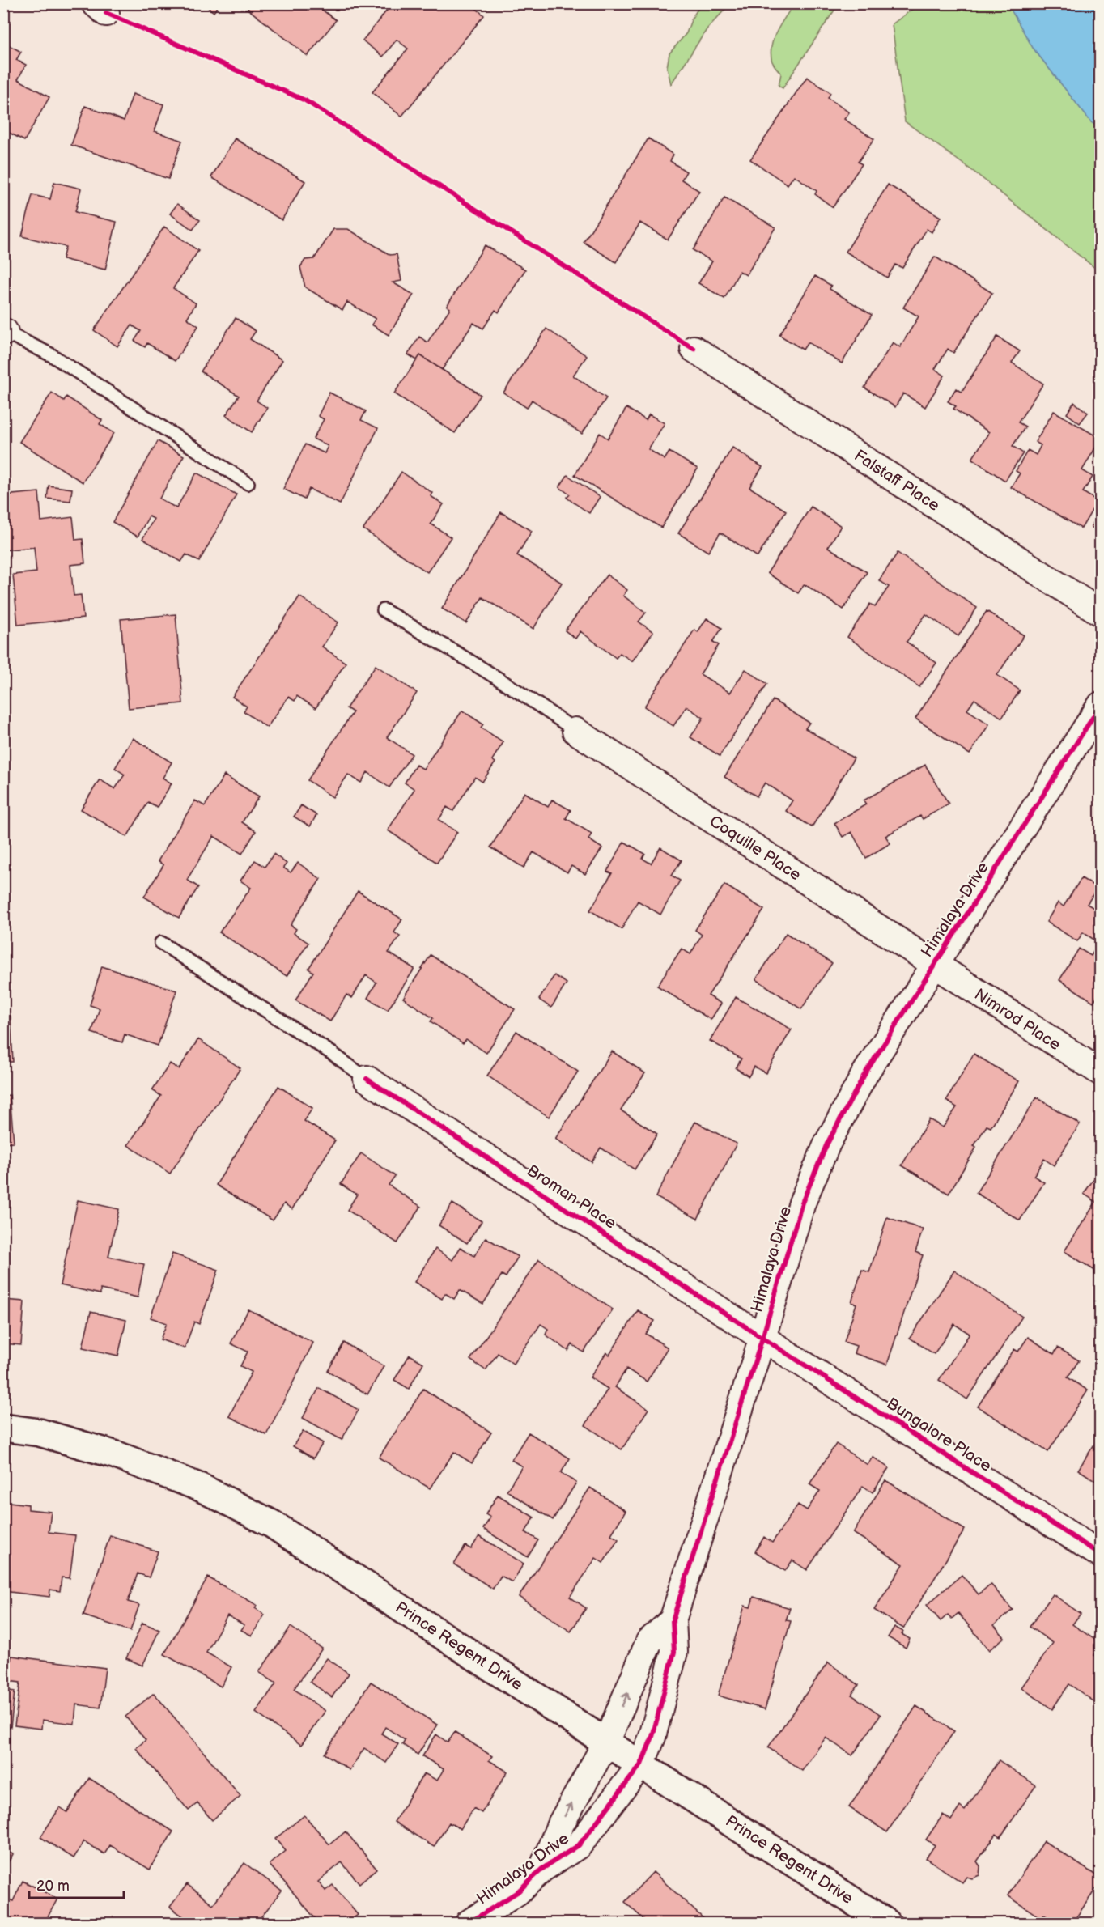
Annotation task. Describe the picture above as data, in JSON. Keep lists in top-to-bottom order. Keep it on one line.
{"streets":{"main road":["Prince Regent Drive"],"street":["Falstaff Place","Coquille Place","Himalaya Drive","Nimrod Place","Broman Place","Bungalore Place"]},"crossings":[["Coquille Place","Himalaya Drive"],["Coquille Place","Nimrod Place"],["Himalaya Drive","Nimrod Place"],["Himalaya Drive","Broman Place"],["Himalaya Drive","Bungalore Place"],["Himalaya Drive","Prince Regent Drive"],["Broman Place","Bungalore Place"]],"scale_bar":"20 m"}
